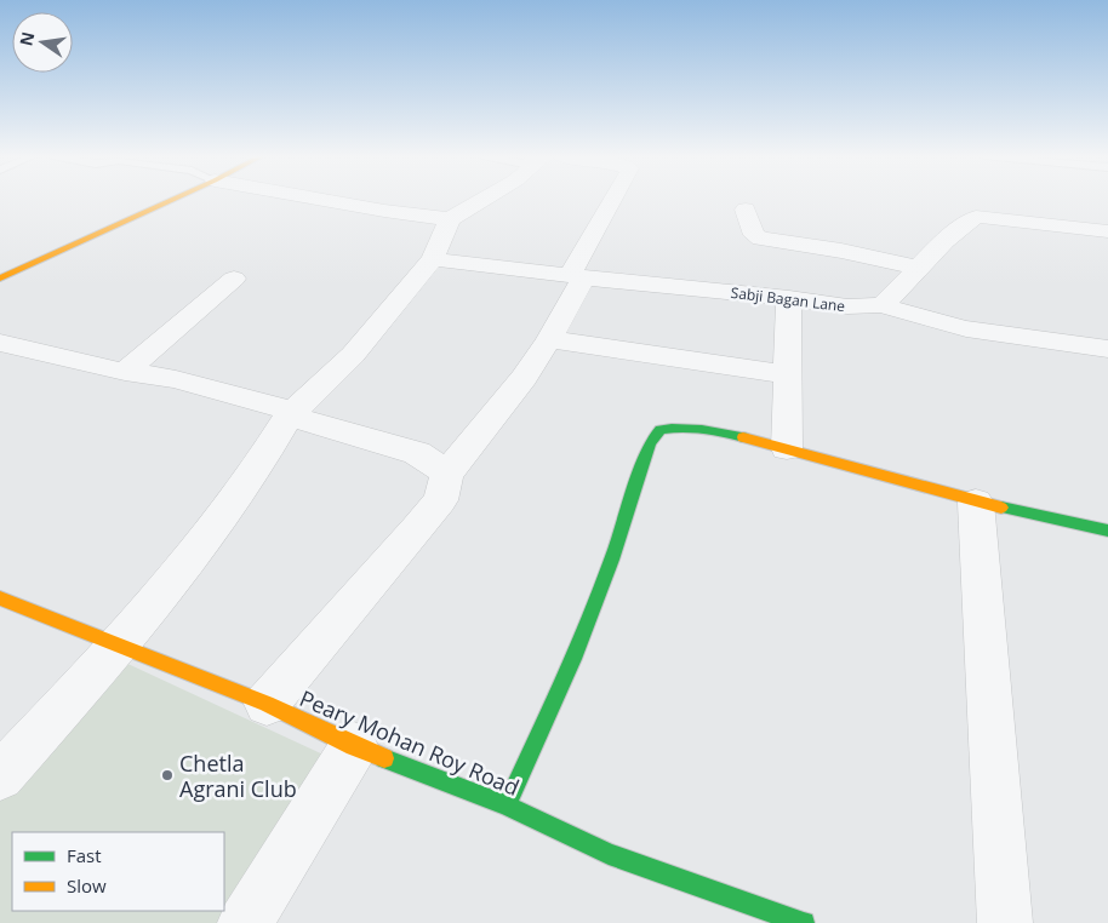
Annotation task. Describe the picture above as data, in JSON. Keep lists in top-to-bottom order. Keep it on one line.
{"streets":{"street":["Sabji Bagan Lane","Peary Mohan Roy Road"]},"places":["Chetla Agrani Club"],"legend":["Fast","Slow"],"north":"left"}
